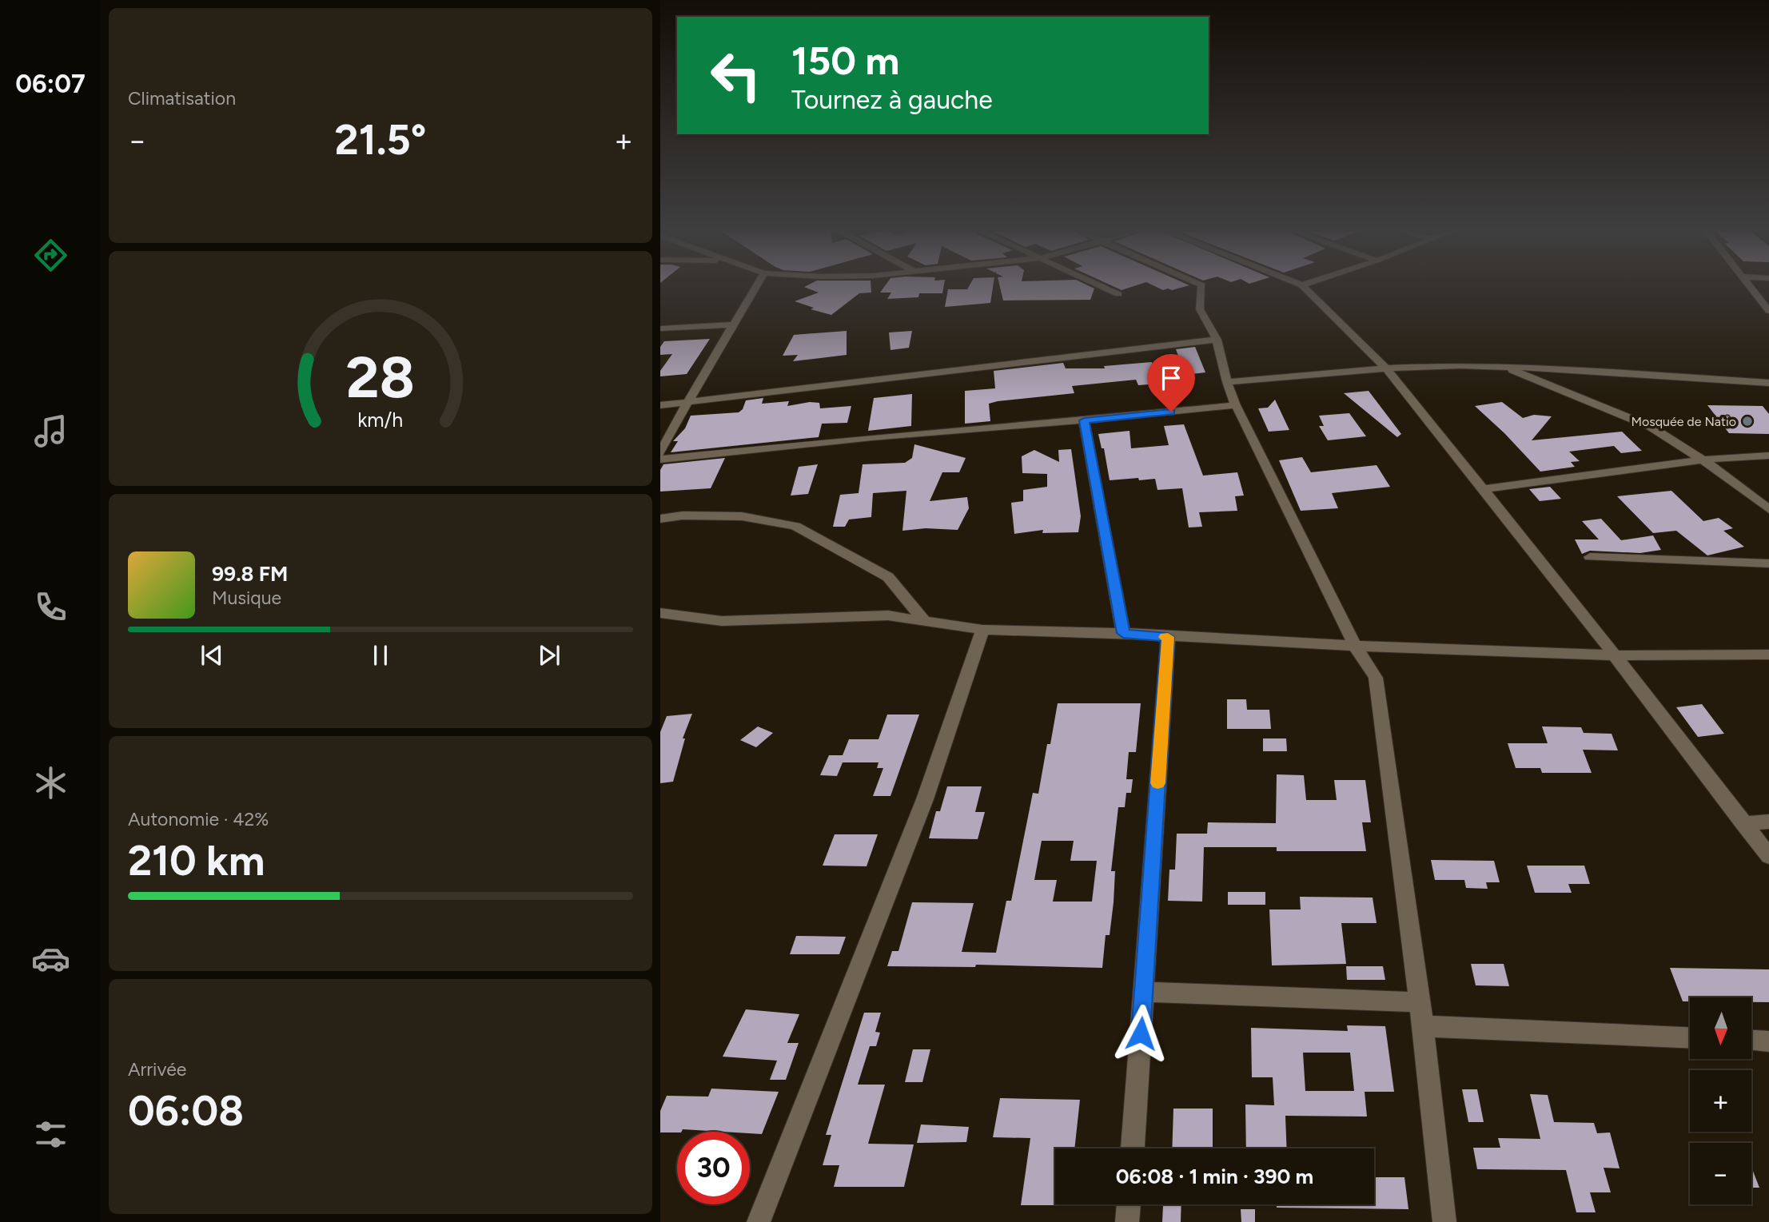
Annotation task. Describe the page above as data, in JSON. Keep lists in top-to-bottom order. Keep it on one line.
{"places":["Mosquée de Natio"],"north":"bottom","page":{"tabs":"06:07","tile":["Climatisation",["Autonomie · 42%","210 km"],["Arrivée","06:08"]],"turn":["150 m","Tournez à gauche"],"heat":["−","21.5°","+"],"song":["99.8 FM","Musique"],"map_buttons":["+","−"],"limit":"30","trip":"06:08 · 1 min · 390 m","gauge":["28","km/h"]}}
